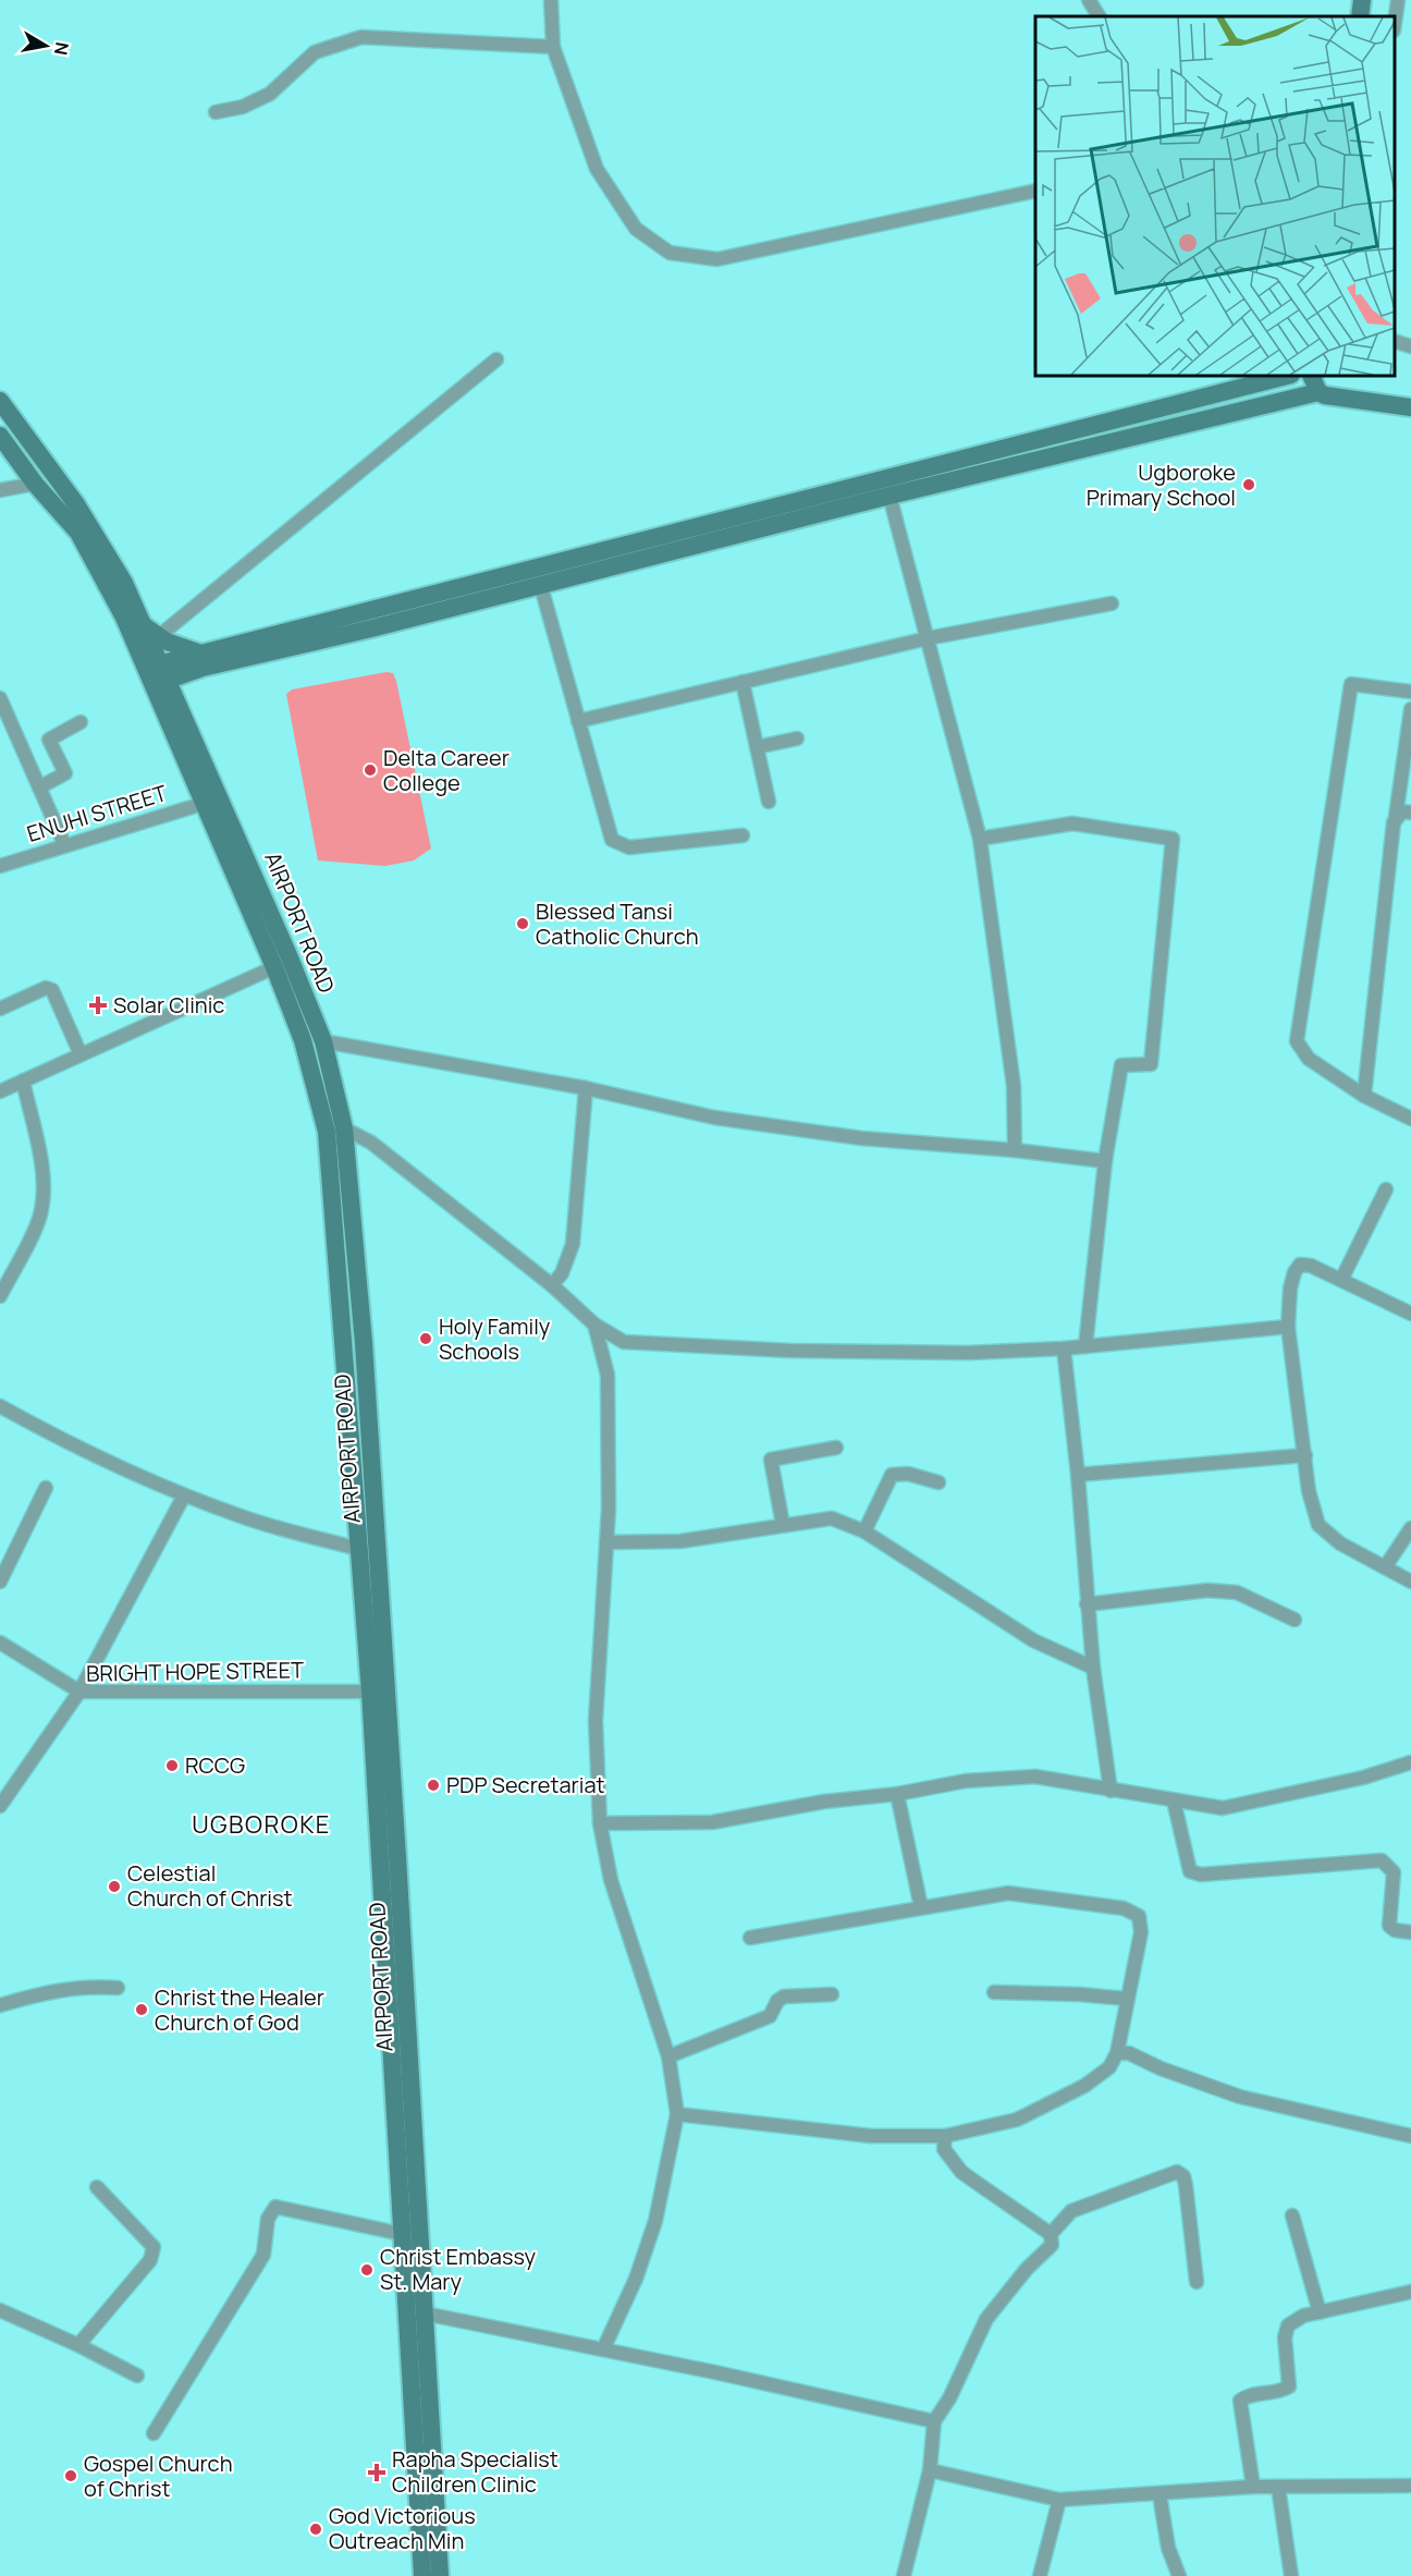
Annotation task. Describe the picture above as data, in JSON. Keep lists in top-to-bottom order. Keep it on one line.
{"streets":{"main road":["AIRPORT ROAD"],"street":["ENUHI STREET","BRIGHT HOPE STREET"]},"crossings":[["ENUHI STREET","AIRPORT ROAD"],["AIRPORT ROAD","BRIGHT HOPE STREET"]],"districts":["UGBOROKE"],"places":{"other":["Ugboroke Primary School","Delta Career College","Blessed Tansi Catholic Church","Holy Family Schools","RCCG","PDP Secretariat","Celestial Church of Christ","Christ the Healer Church of God","Christ Embassy St. Mary","Gospel Church of Christ","God Victorious Outreach Min"],"health":["Solar Clinic","Rapha Specialist Children Clinic"]},"north":"right"}
